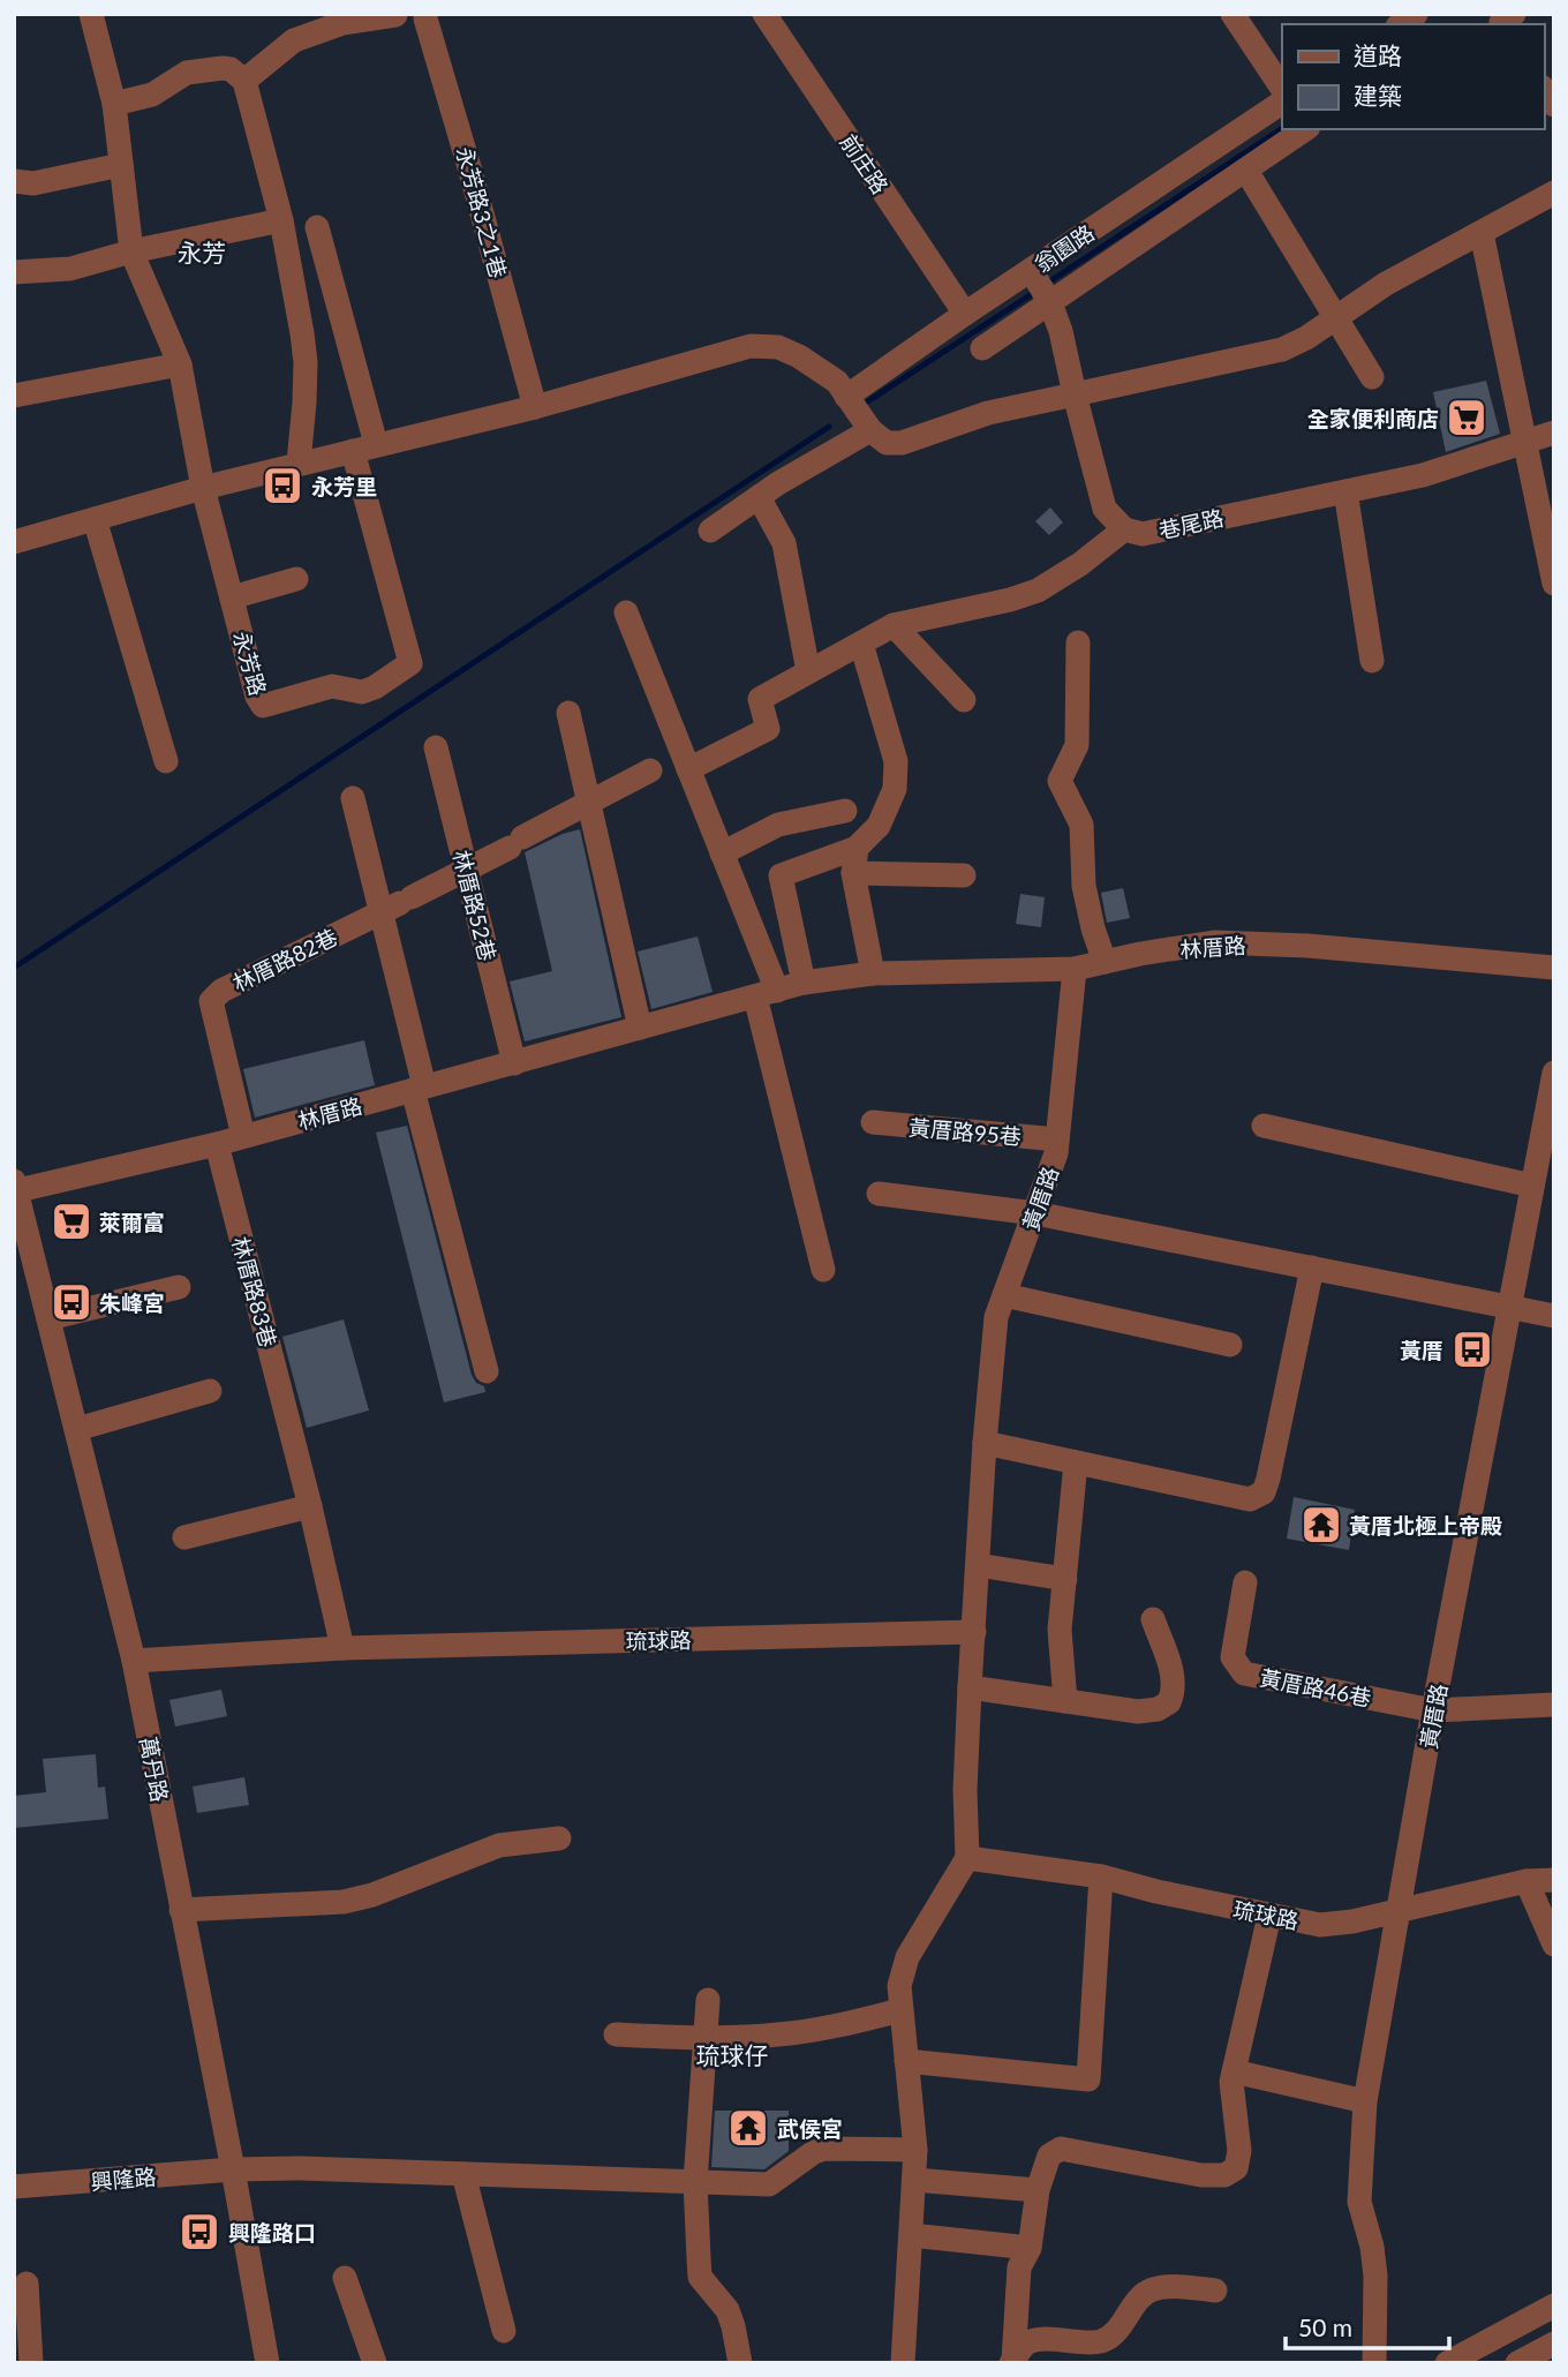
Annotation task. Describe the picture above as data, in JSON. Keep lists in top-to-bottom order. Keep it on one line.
{"streets":{"street":["前庄路","永芳路3之1巷","翁園路","巷尾路","永芳路","林厝路52巷","林厝路","林厝路82巷","黃厝路95巷","黃厝路","林厝路83巷","琉球路","黃厝路46巷","萬丹路","興隆路"]},"crossings":[["前庄路","翁園路"],["林厝路52巷","林厝路"],["林厝路","林厝路82巷"],["林厝路","黃厝路"],["林厝路","林厝路83巷"],["林厝路","萬丹路"],["黃厝路95巷","黃厝路"],["黃厝路","琉球路"],["黃厝路","黃厝路46巷"],["琉球路","萬丹路"],["萬丹路","興隆路"]],"districts":["永芳","琉球仔"],"places":{"supermarket":["全家便利商店","萊爾富"],"bus stop":["永芳里","朱峰宮","黃厝","興隆路口"],"temple":["黃厝北極上帝殿","武侯宮"]},"legend":["道路","建築"],"scale_bar":"50 m"}
